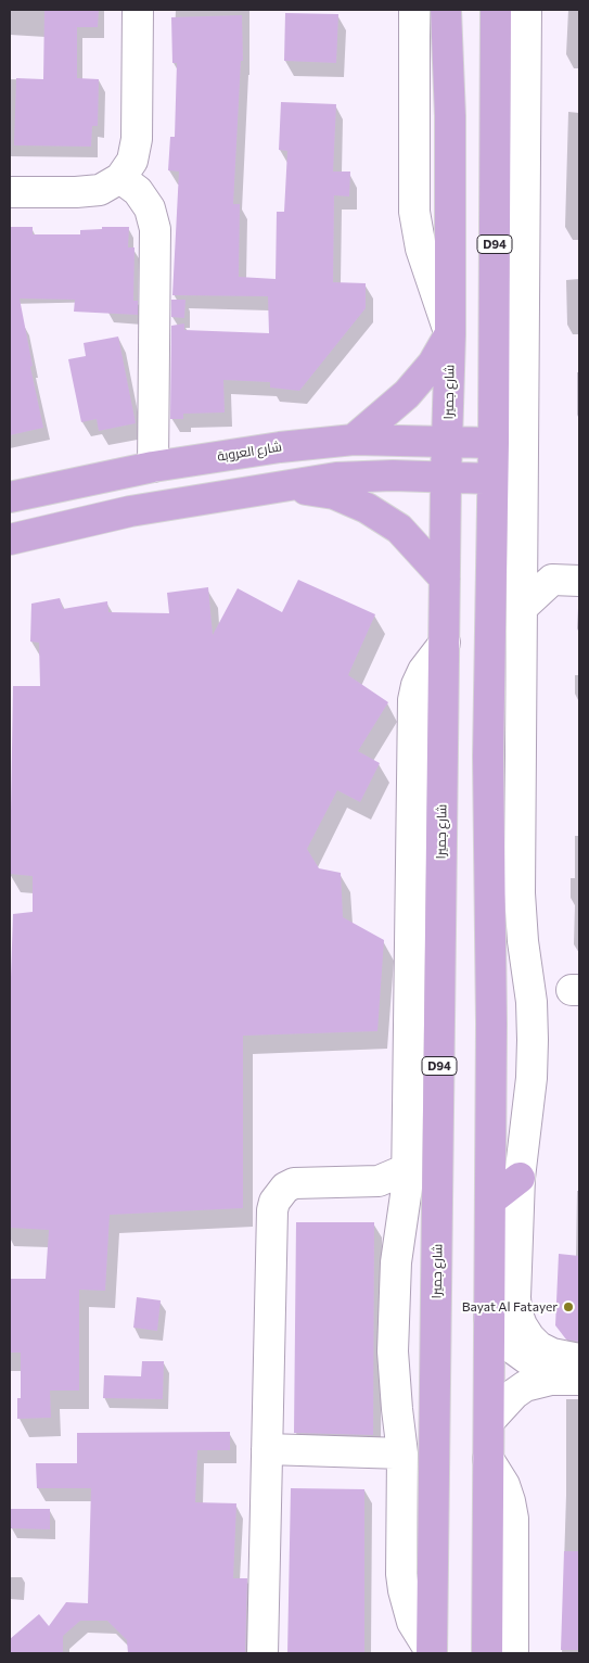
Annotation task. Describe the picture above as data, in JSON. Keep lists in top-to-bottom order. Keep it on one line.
{"streets":{"main road":["D94","شارع جميرا","شارع العروبة"]},"crossings":[["D94","شارع العروبة"],["شارع جميرا","شارع العروبة"]],"places":["Bayat Al Fatayer"]}
